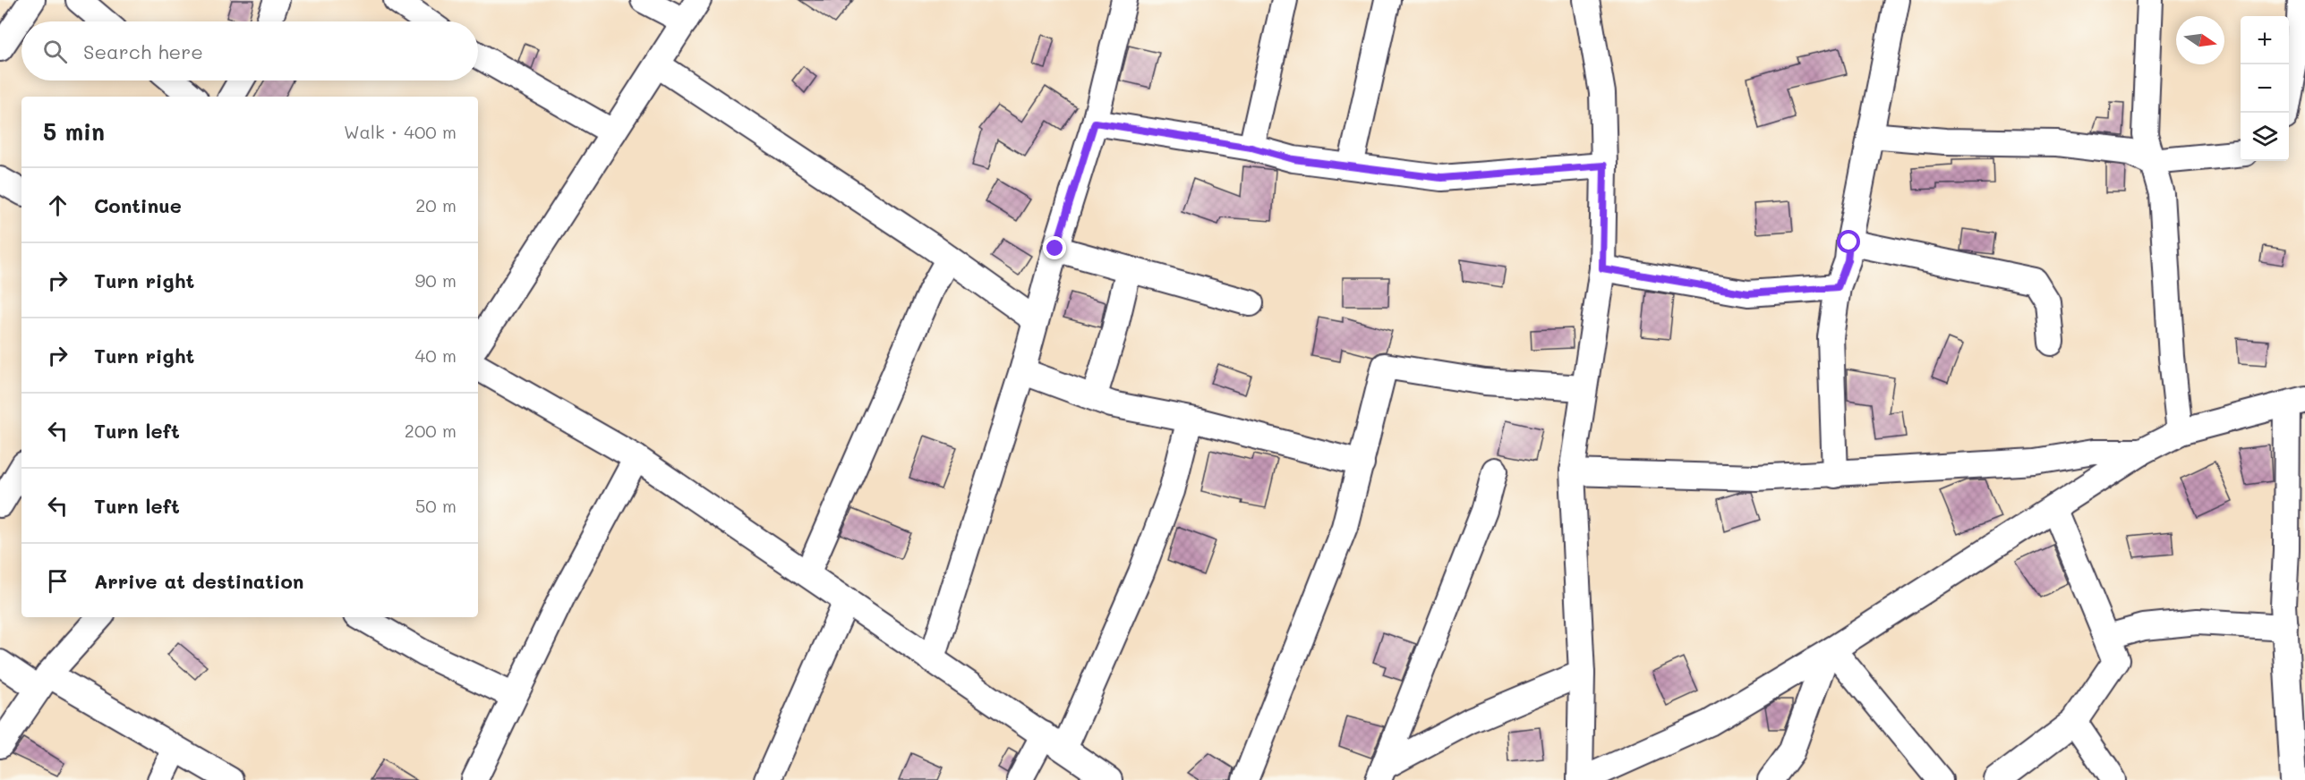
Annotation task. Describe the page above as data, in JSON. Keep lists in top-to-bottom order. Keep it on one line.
{"north":"right","page":{"map_buttons":["+","−"],"search":"Search here","heading":["5 min","Walk · 400 m"],"list":[["Continue","20 m"],["Turn right","90 m"],["Turn right","40 m"],["Turn left","200 m"],["Turn left","50 m"],"Arrive at destination"]}}
